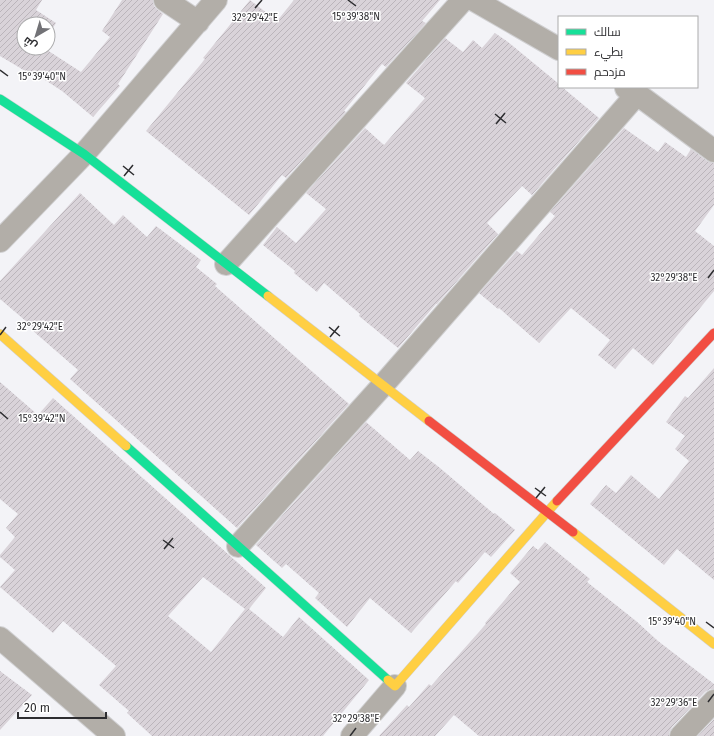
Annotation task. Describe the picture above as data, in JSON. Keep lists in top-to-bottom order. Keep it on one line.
{"legend":["سالك","بطيء","مزدحم"],"scale_bar":"20 m","north":"bottom left","coordinates":["15°39'38\"N","32°29'42\"E","15°39'40\"N","32°29'38\"E","15°39'42\"N","32°29'36\"E"]}
